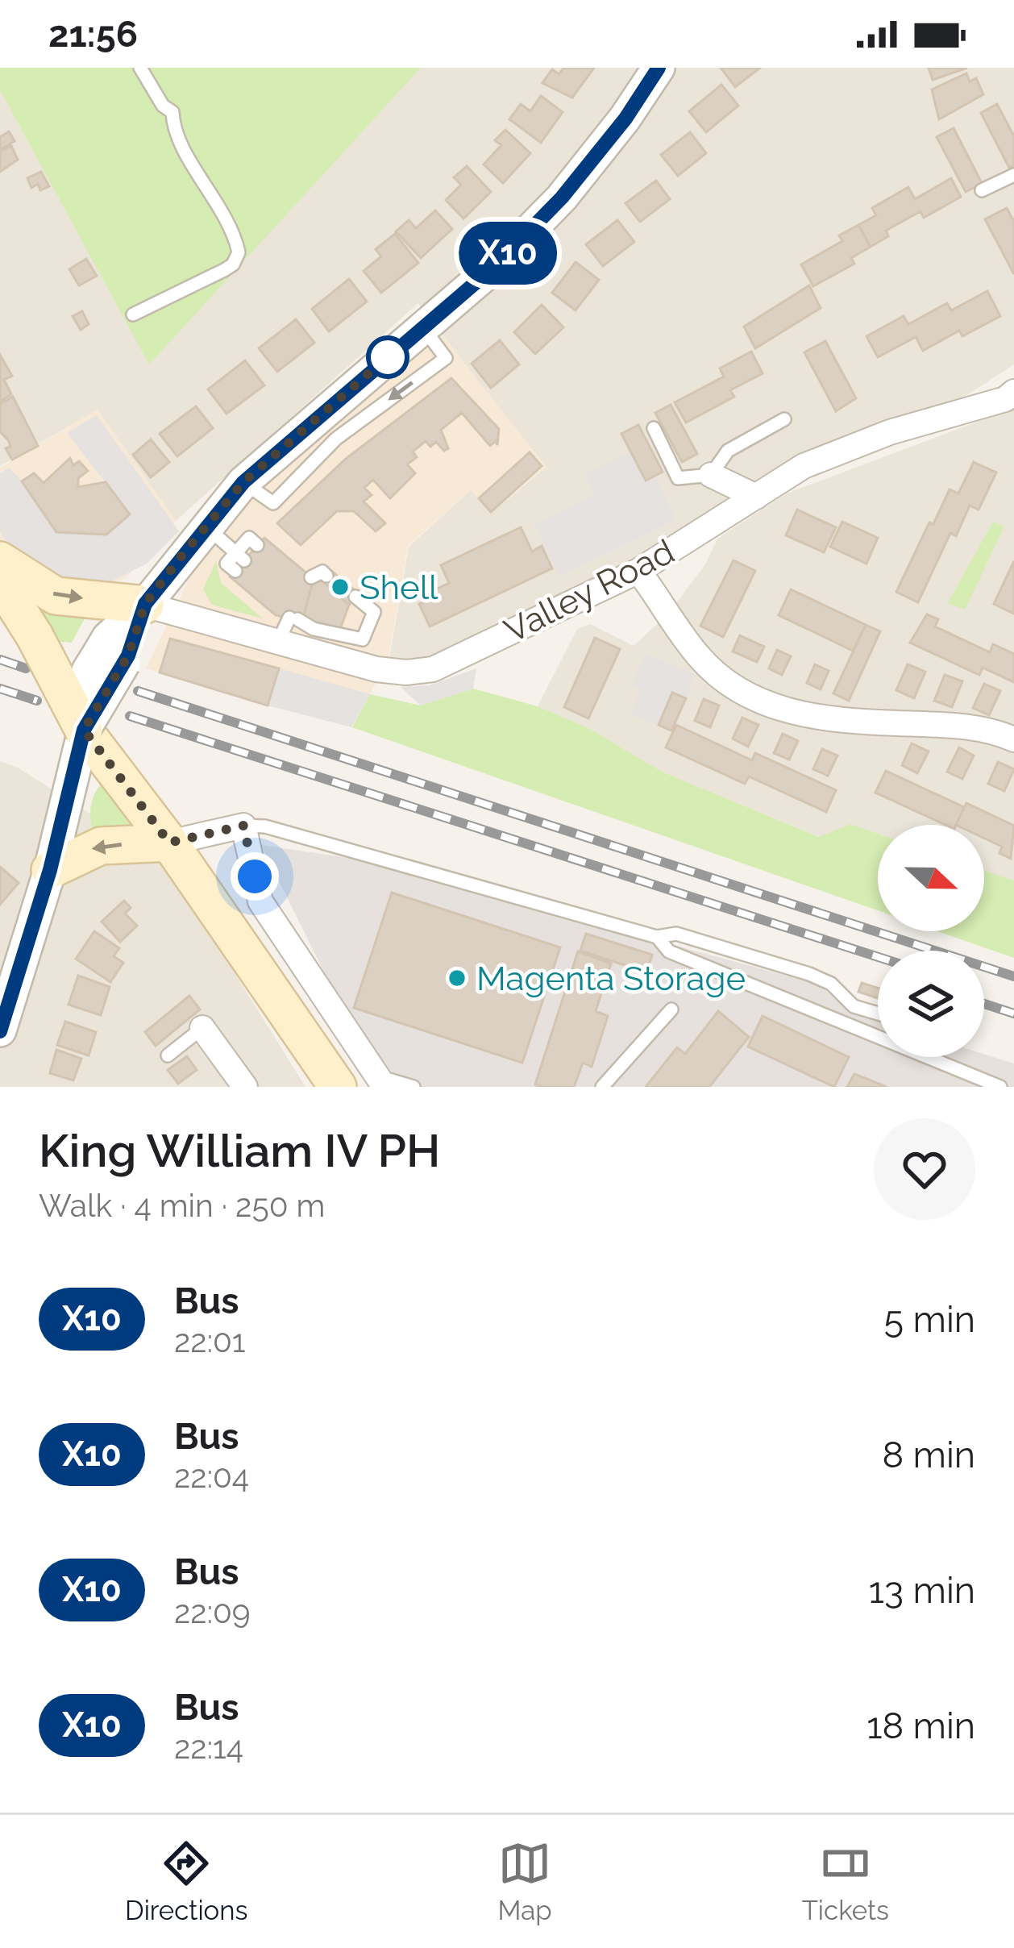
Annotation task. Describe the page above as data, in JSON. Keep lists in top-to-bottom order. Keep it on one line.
{"streets":{"street":["Valley Road"]},"places":["Shell","Magenta Storage"],"lines":["bus line X10"],"north":"right","page":{"status":"21:56","on_map":"X10","heading":["King William IV PH","Walk · 4 min · 250 m"],"list":[{"mark":"X10","name":"Bus","note":"22:01","value":"5 min"},{"mark":"X10","name":"Bus","note":"22:04","value":"8 min"},{"mark":"X10","name":"Bus","note":"22:09","value":"13 min"},{"mark":"X10","name":"Bus","note":"22:14","value":"18 min"}],"tabs":["Directions","Map","Tickets"]}}
